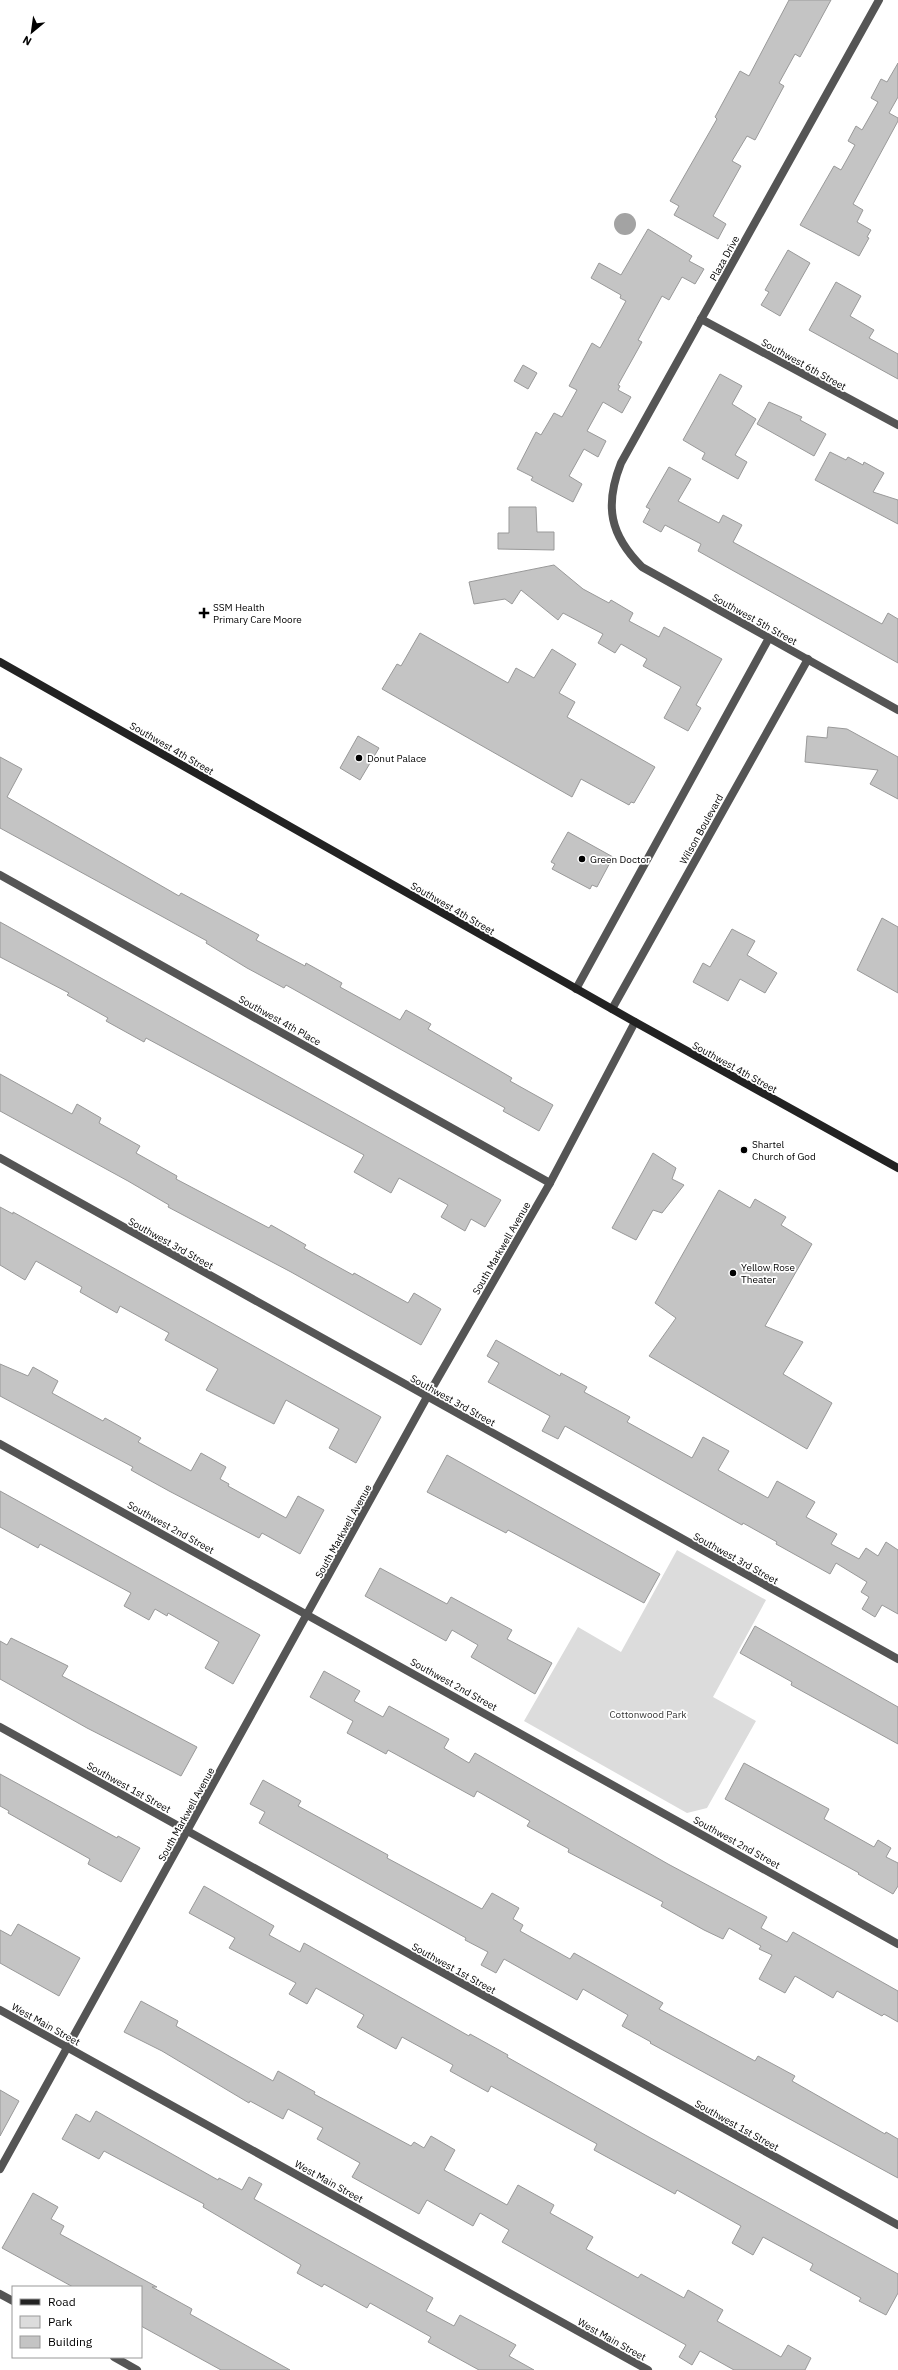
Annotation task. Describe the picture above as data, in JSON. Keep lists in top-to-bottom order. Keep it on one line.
{"streets":{"main road":["Southwest 4th Street"],"street":["Plaza Drive","Southwest 6th Street","Southwest 5th Street","Wilson Boulevard","Southwest 4th Place","Southwest 3rd Street","South Markwell Avenue","Southwest 2nd Street","Southwest 1st Street","West Main Street"]},"crossings":[["Plaza Drive","Southwest 6th Street"],["Plaza Drive","Southwest 5th Street"],["Southwest 5th Street","Wilson Boulevard"],["Southwest 4th Street","Wilson Boulevard"],["Southwest 4th Street","South Markwell Avenue"],["Southwest 4th Place","South Markwell Avenue"],["Southwest 3rd Street","South Markwell Avenue"],["South Markwell Avenue","Southwest 2nd Street"],["South Markwell Avenue","Southwest 1st Street"],["South Markwell Avenue","West Main Street"]],"parks":["Cottonwood Park"],"places":{"health":["SSM Health Primary Care Moore"],"other":["Donut Palace","Green Doctor","Shartel Church of God","Yellow Rose Theater"]},"legend":["Road","Park","Building"],"north":"bottom left"}
